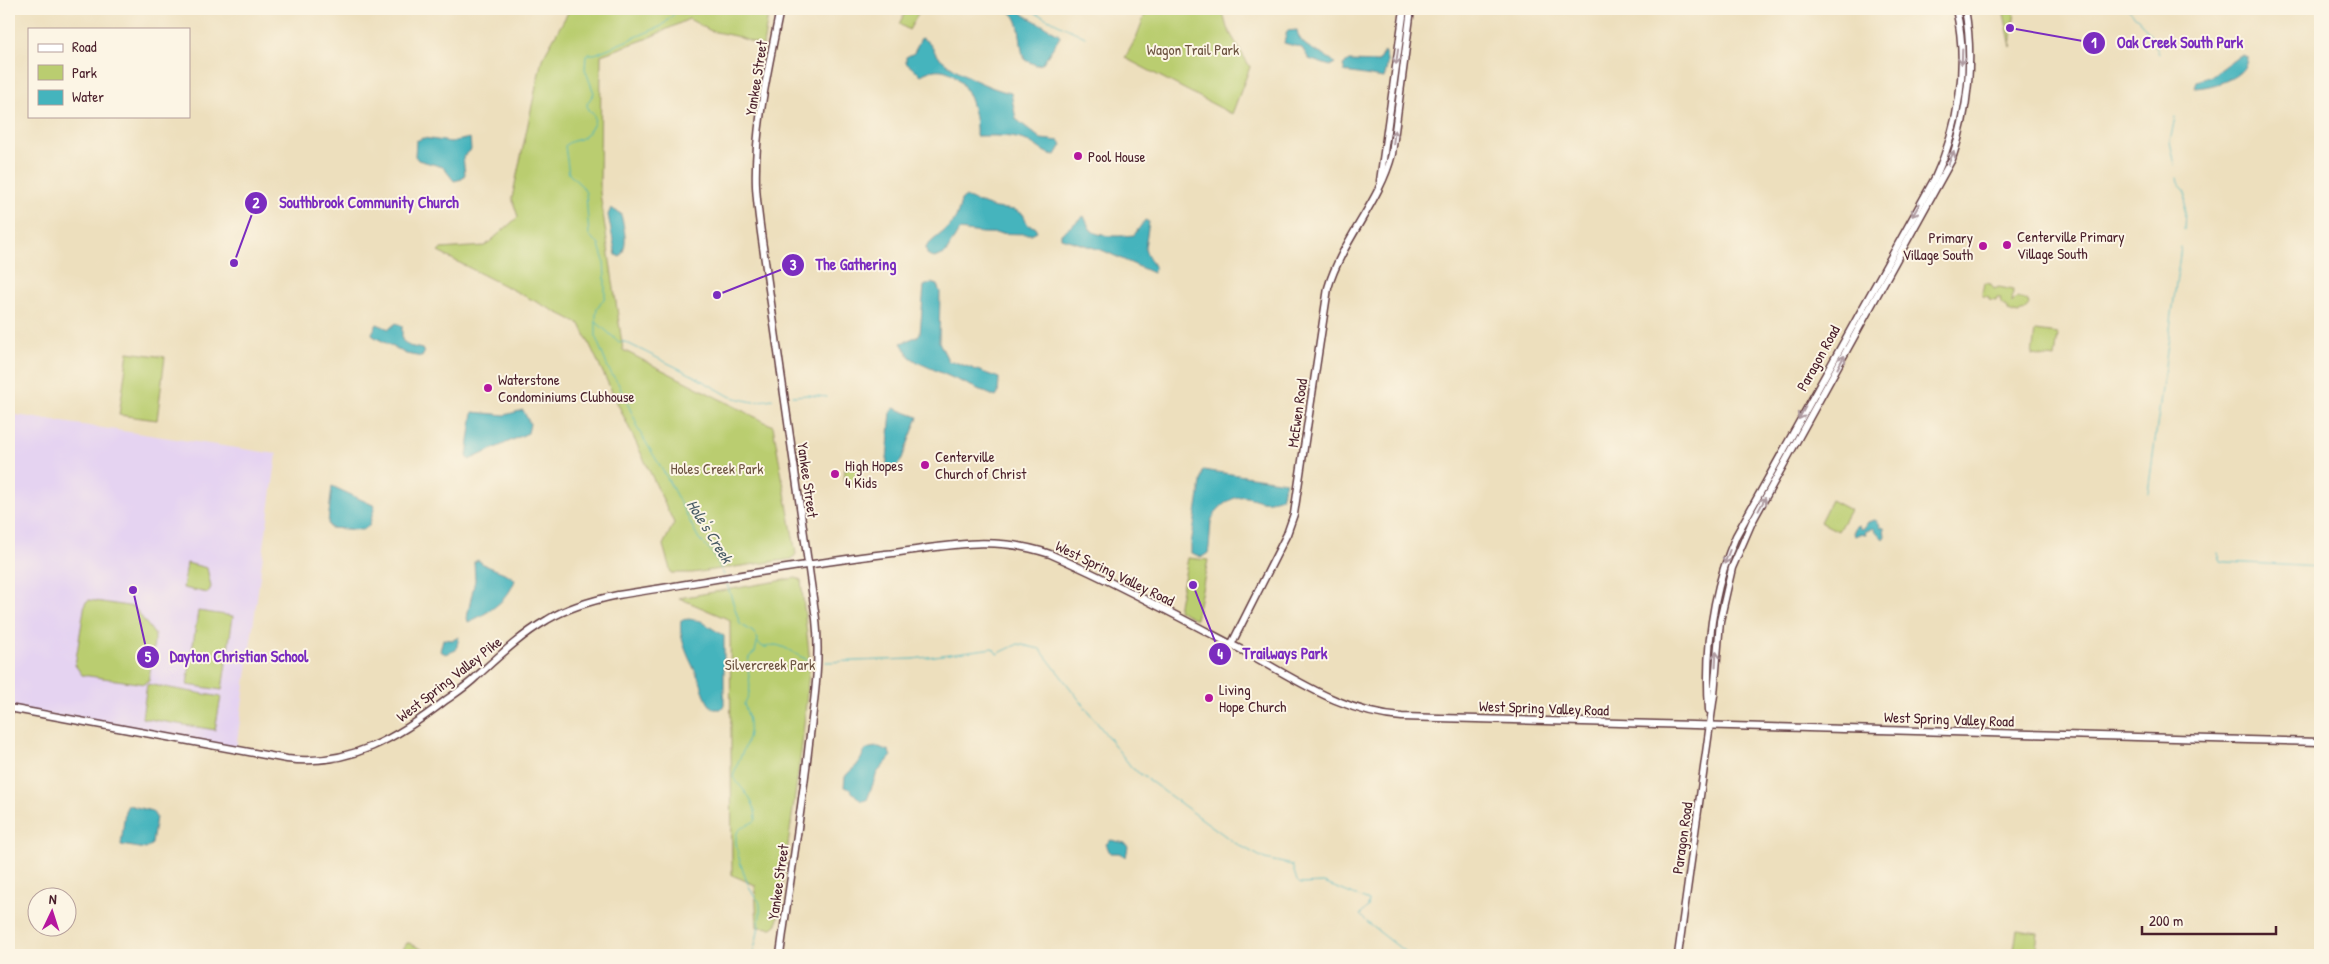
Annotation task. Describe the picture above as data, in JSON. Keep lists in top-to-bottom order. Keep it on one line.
{"streets":{"street":["Yankee Street","Paragon Road","McEwen Road","West Spring Valley Road","West Spring Valley Pike"]},"crossings":[["Yankee Street","West Spring Valley Road"],["Yankee Street","West Spring Valley Pike"],["Paragon Road","West Spring Valley Road"],["McEwen Road","West Spring Valley Road"],["West Spring Valley Road","West Spring Valley Pike"]],"water":["Hole's Creek"],"parks":["Wagon Trail Park","Holes Creek Park","Silvercreek Park"],"places":["Oak Creek South Park","Pool House","Centerville Primary Village South","Primary Village South","Southbrook Community Church","The Gathering","Waterstone Condominiums Clubhouse","Centerville Church of Christ","High Hopes 4 Kids","Trailways Park","Dayton Christian School","Living Hope Church"],"legend":["Road","Park","Water"],"scale_bar":"200 m","north":"top"}
